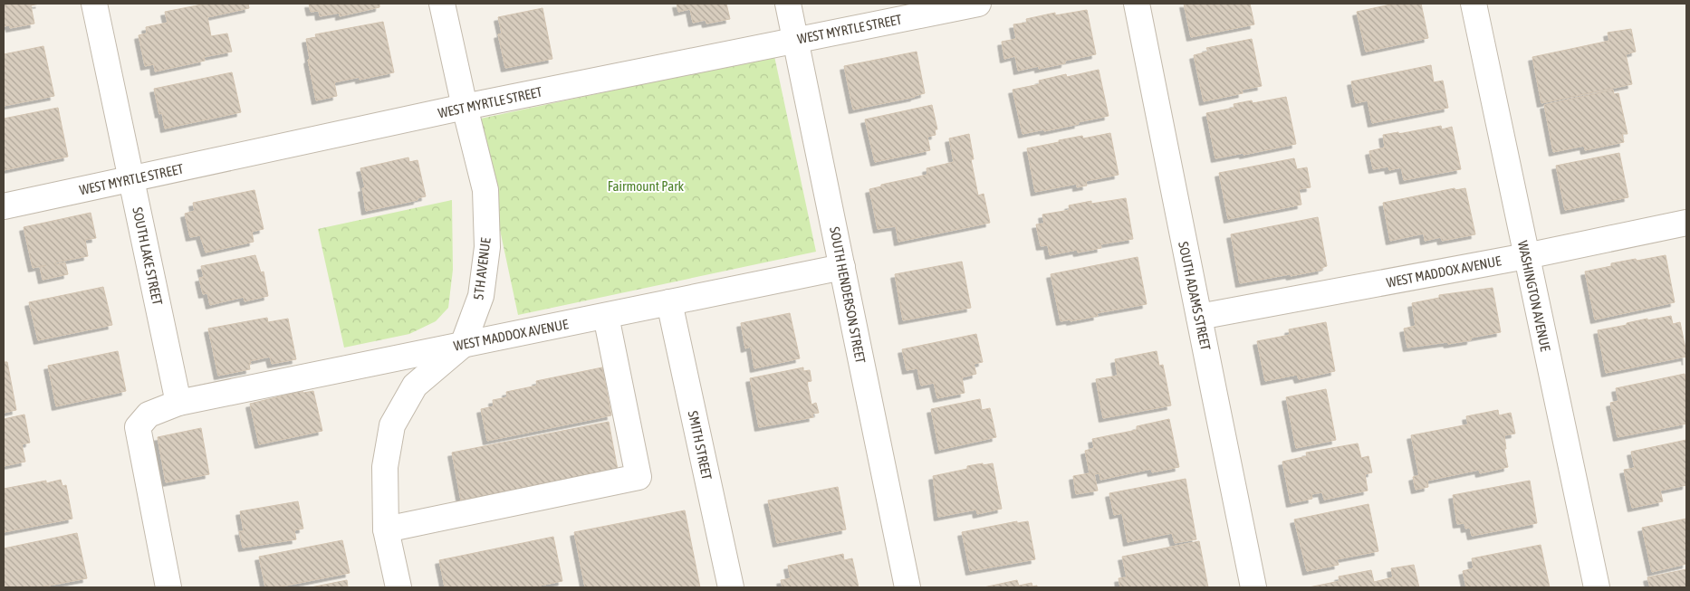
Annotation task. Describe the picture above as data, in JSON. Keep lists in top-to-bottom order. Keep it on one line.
{"streets":{"street":["WEST MYRTLE STREET","SOUTH LAKE STREET","5TH AVENUE","WEST MADDOX AVENUE","SOUTH HENDERSON STREET","SOUTH ADAMS STREET","WASHINGTON AVENUE","SMITH STREET"]},"crossings":[["WEST MYRTLE STREET","SOUTH LAKE STREET"],["WEST MYRTLE STREET","5TH AVENUE"],["WEST MYRTLE STREET","SOUTH HENDERSON STREET"],["SOUTH LAKE STREET","WEST MADDOX AVENUE"],["5TH AVENUE","WEST MADDOX AVENUE"],["WEST MADDOX AVENUE","SOUTH HENDERSON STREET"],["WEST MADDOX AVENUE","SOUTH ADAMS STREET"],["WEST MADDOX AVENUE","WASHINGTON AVENUE"],["WEST MADDOX AVENUE","SMITH STREET"]],"parks":["Fairmount Park"]}
